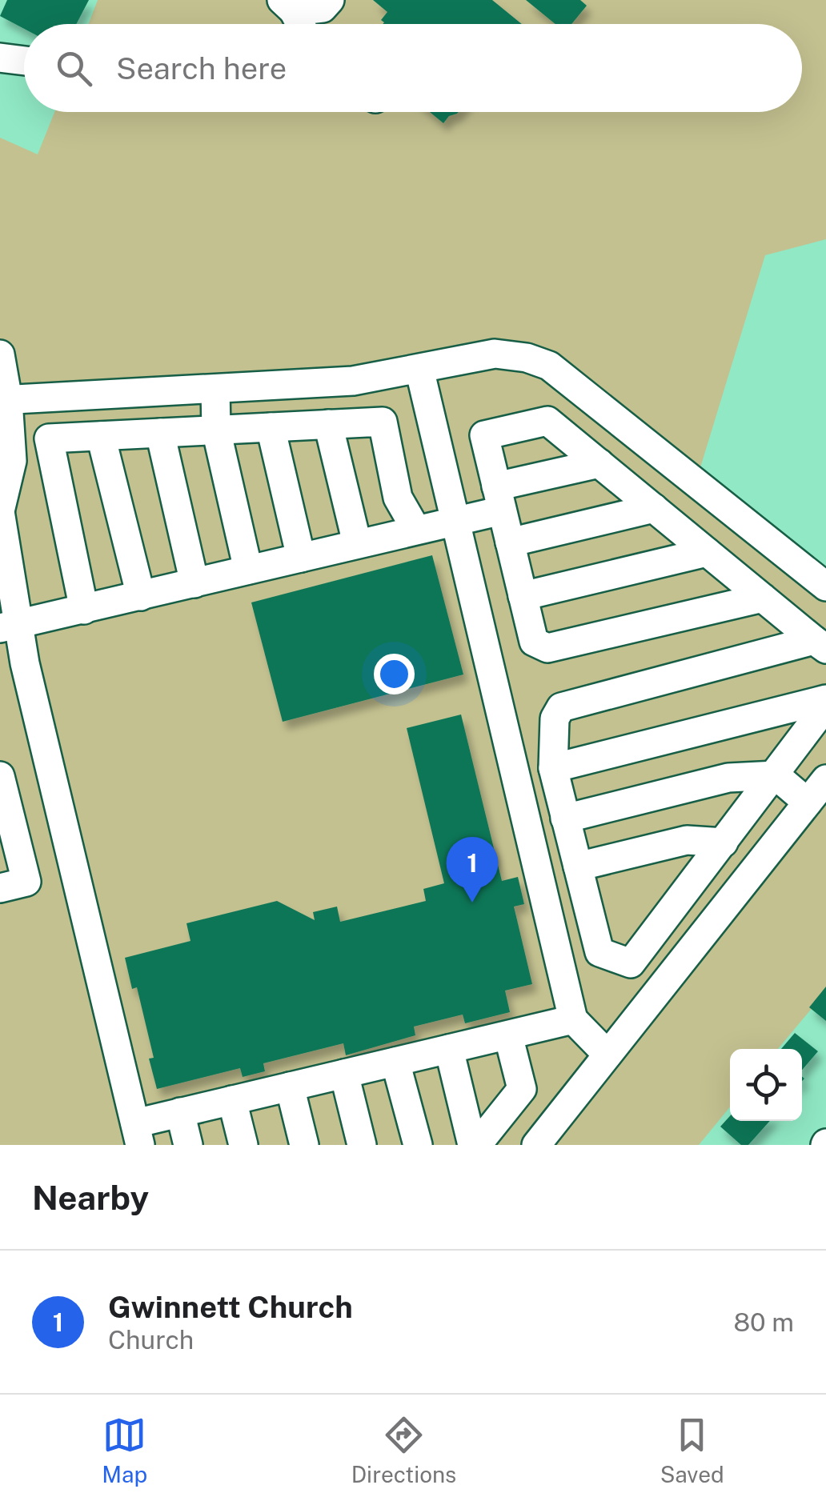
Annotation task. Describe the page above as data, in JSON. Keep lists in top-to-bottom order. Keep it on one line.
{"page":{"search":"Search here","pins":"1","heading":"Nearby","list":[{"mark":"1","name":"Gwinnett Church","note":"Church","value":"80 m"}],"nav":["Map","Directions","Saved"]}}
